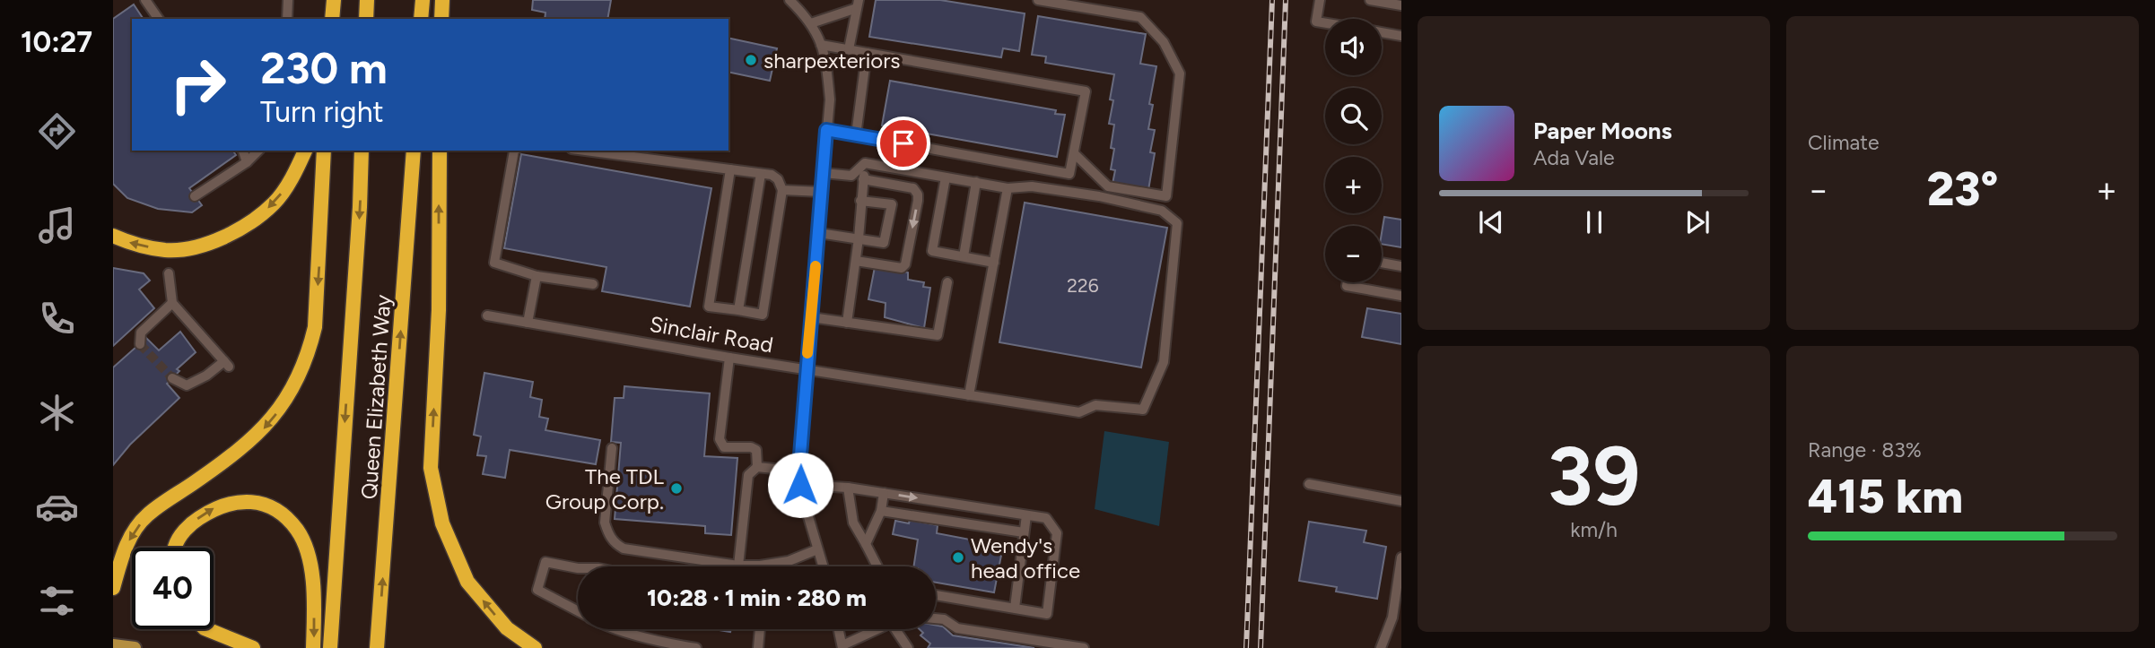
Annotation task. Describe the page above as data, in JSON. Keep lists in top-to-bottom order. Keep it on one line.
{"streets":{"highway":["Queen Elizabeth Way"],"street":["Sinclair Road"]},"places":["sharpexteriors","The TDL Group Corp.","Wendy's head office"],"house_numbers":["226"],"page":{"tabs":"10:27","tile":["Climate",["39","km/h"],["Range · 83%","415 km"]],"map_buttons":["+","−"],"turn":["230 m","Turn right"],"song":["Paper Moons","Ada Vale"],"heat":["−","23°","+"],"limit":"40","trip":"10:28 · 1 min · 280 m"}}
